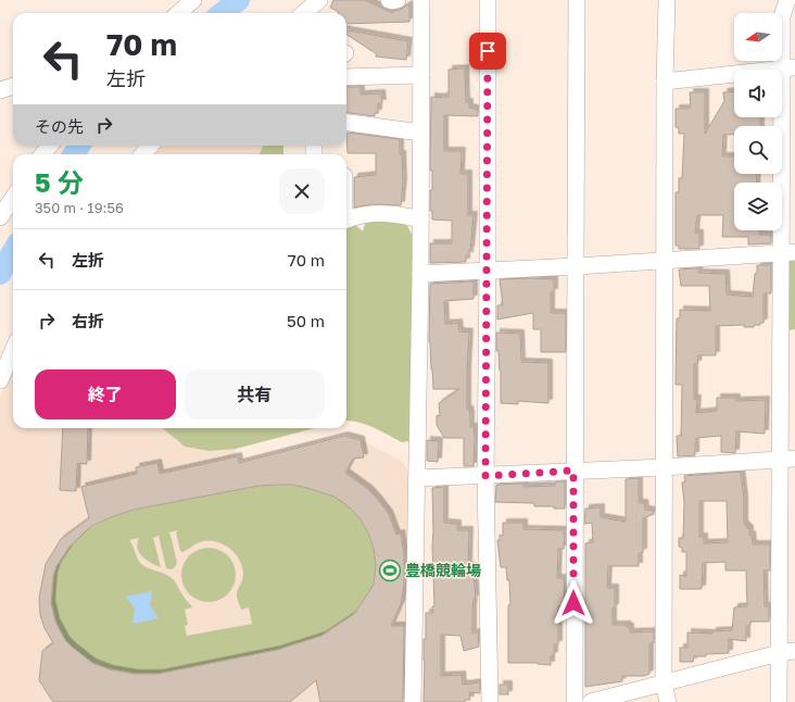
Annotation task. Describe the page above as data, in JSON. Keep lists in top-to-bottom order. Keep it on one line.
{"places":{"sports":["豊橋競輪場"]},"north":"left","page":{"turn":["70 m","左折"],"then":"その先","heading":["5 分","350 m · 19:56"],"list":[{"name":"左折","value":"70 m"},{"name":"右折","value":"50 m"}],"buttons":["終了","共有"]}}
